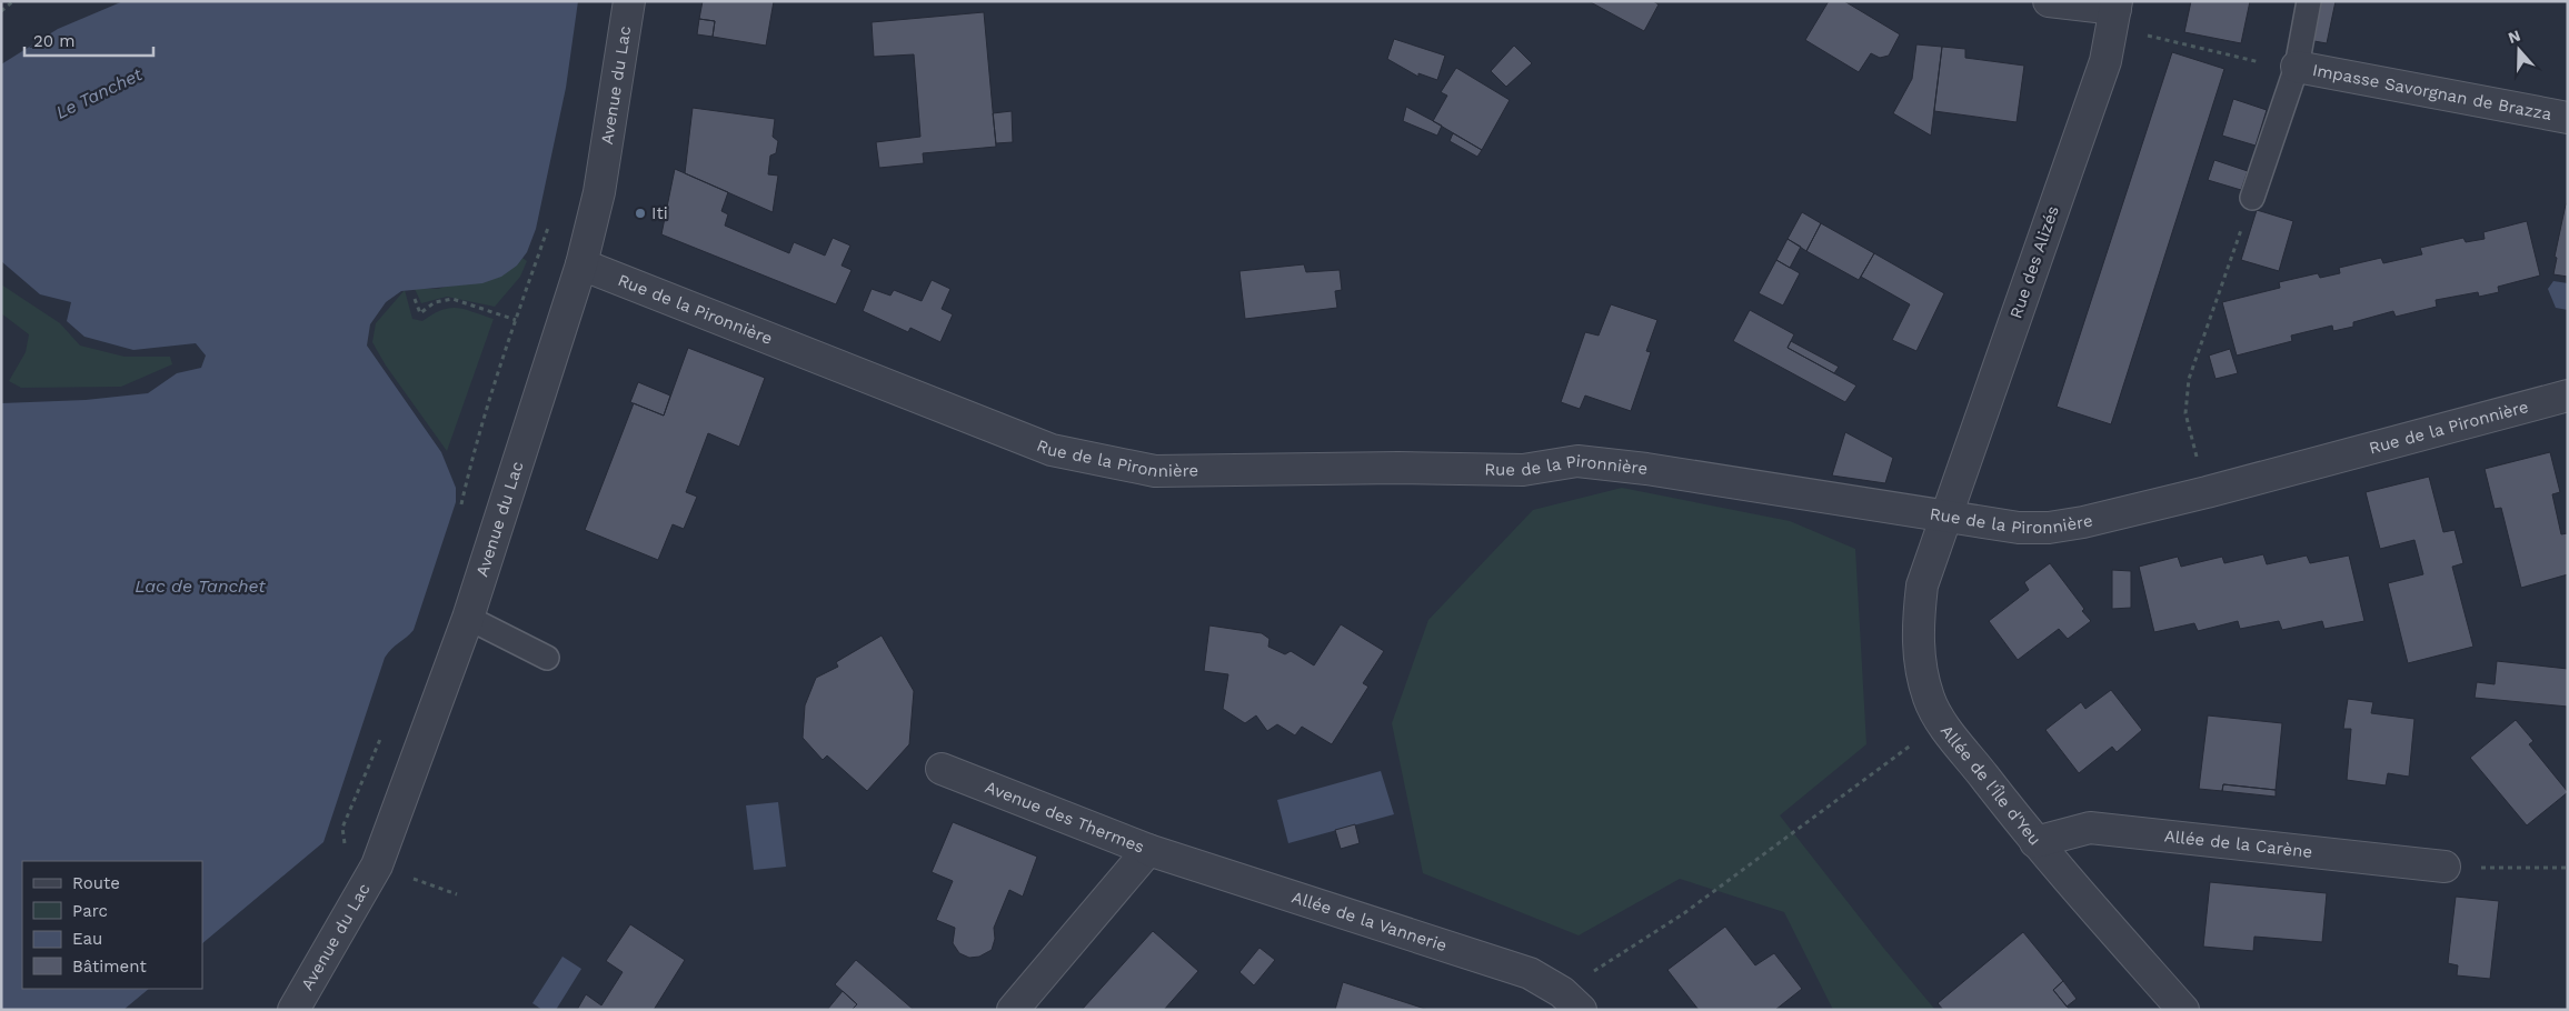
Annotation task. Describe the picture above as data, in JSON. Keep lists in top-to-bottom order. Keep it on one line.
{"streets":{"street":["Avenue du Lac","Impasse Savorgnan de Brazza","Rue des Alizés","Rue de la Pironnière","Allée de l'Île d'Yeu","Avenue des Thermes","Allée de la Carène","Allée de la Vannerie"]},"crossings":[["Avenue du Lac","Rue de la Pironnière"],["Rue des Alizés","Rue de la Pironnière"],["Rue des Alizés","Allée de l'Île d'Yeu"],["Rue de la Pironnière","Allée de l'Île d'Yeu"],["Allée de l'Île d'Yeu","Allée de la Carène"],["Avenue des Thermes","Allée de la Vannerie"]],"water":["Le Tanchet","Lac de Tanchet"],"places":["Iti"],"legend":["Route","Parc","Eau","Bâtiment"],"scale_bar":"20 m","north":"top"}
